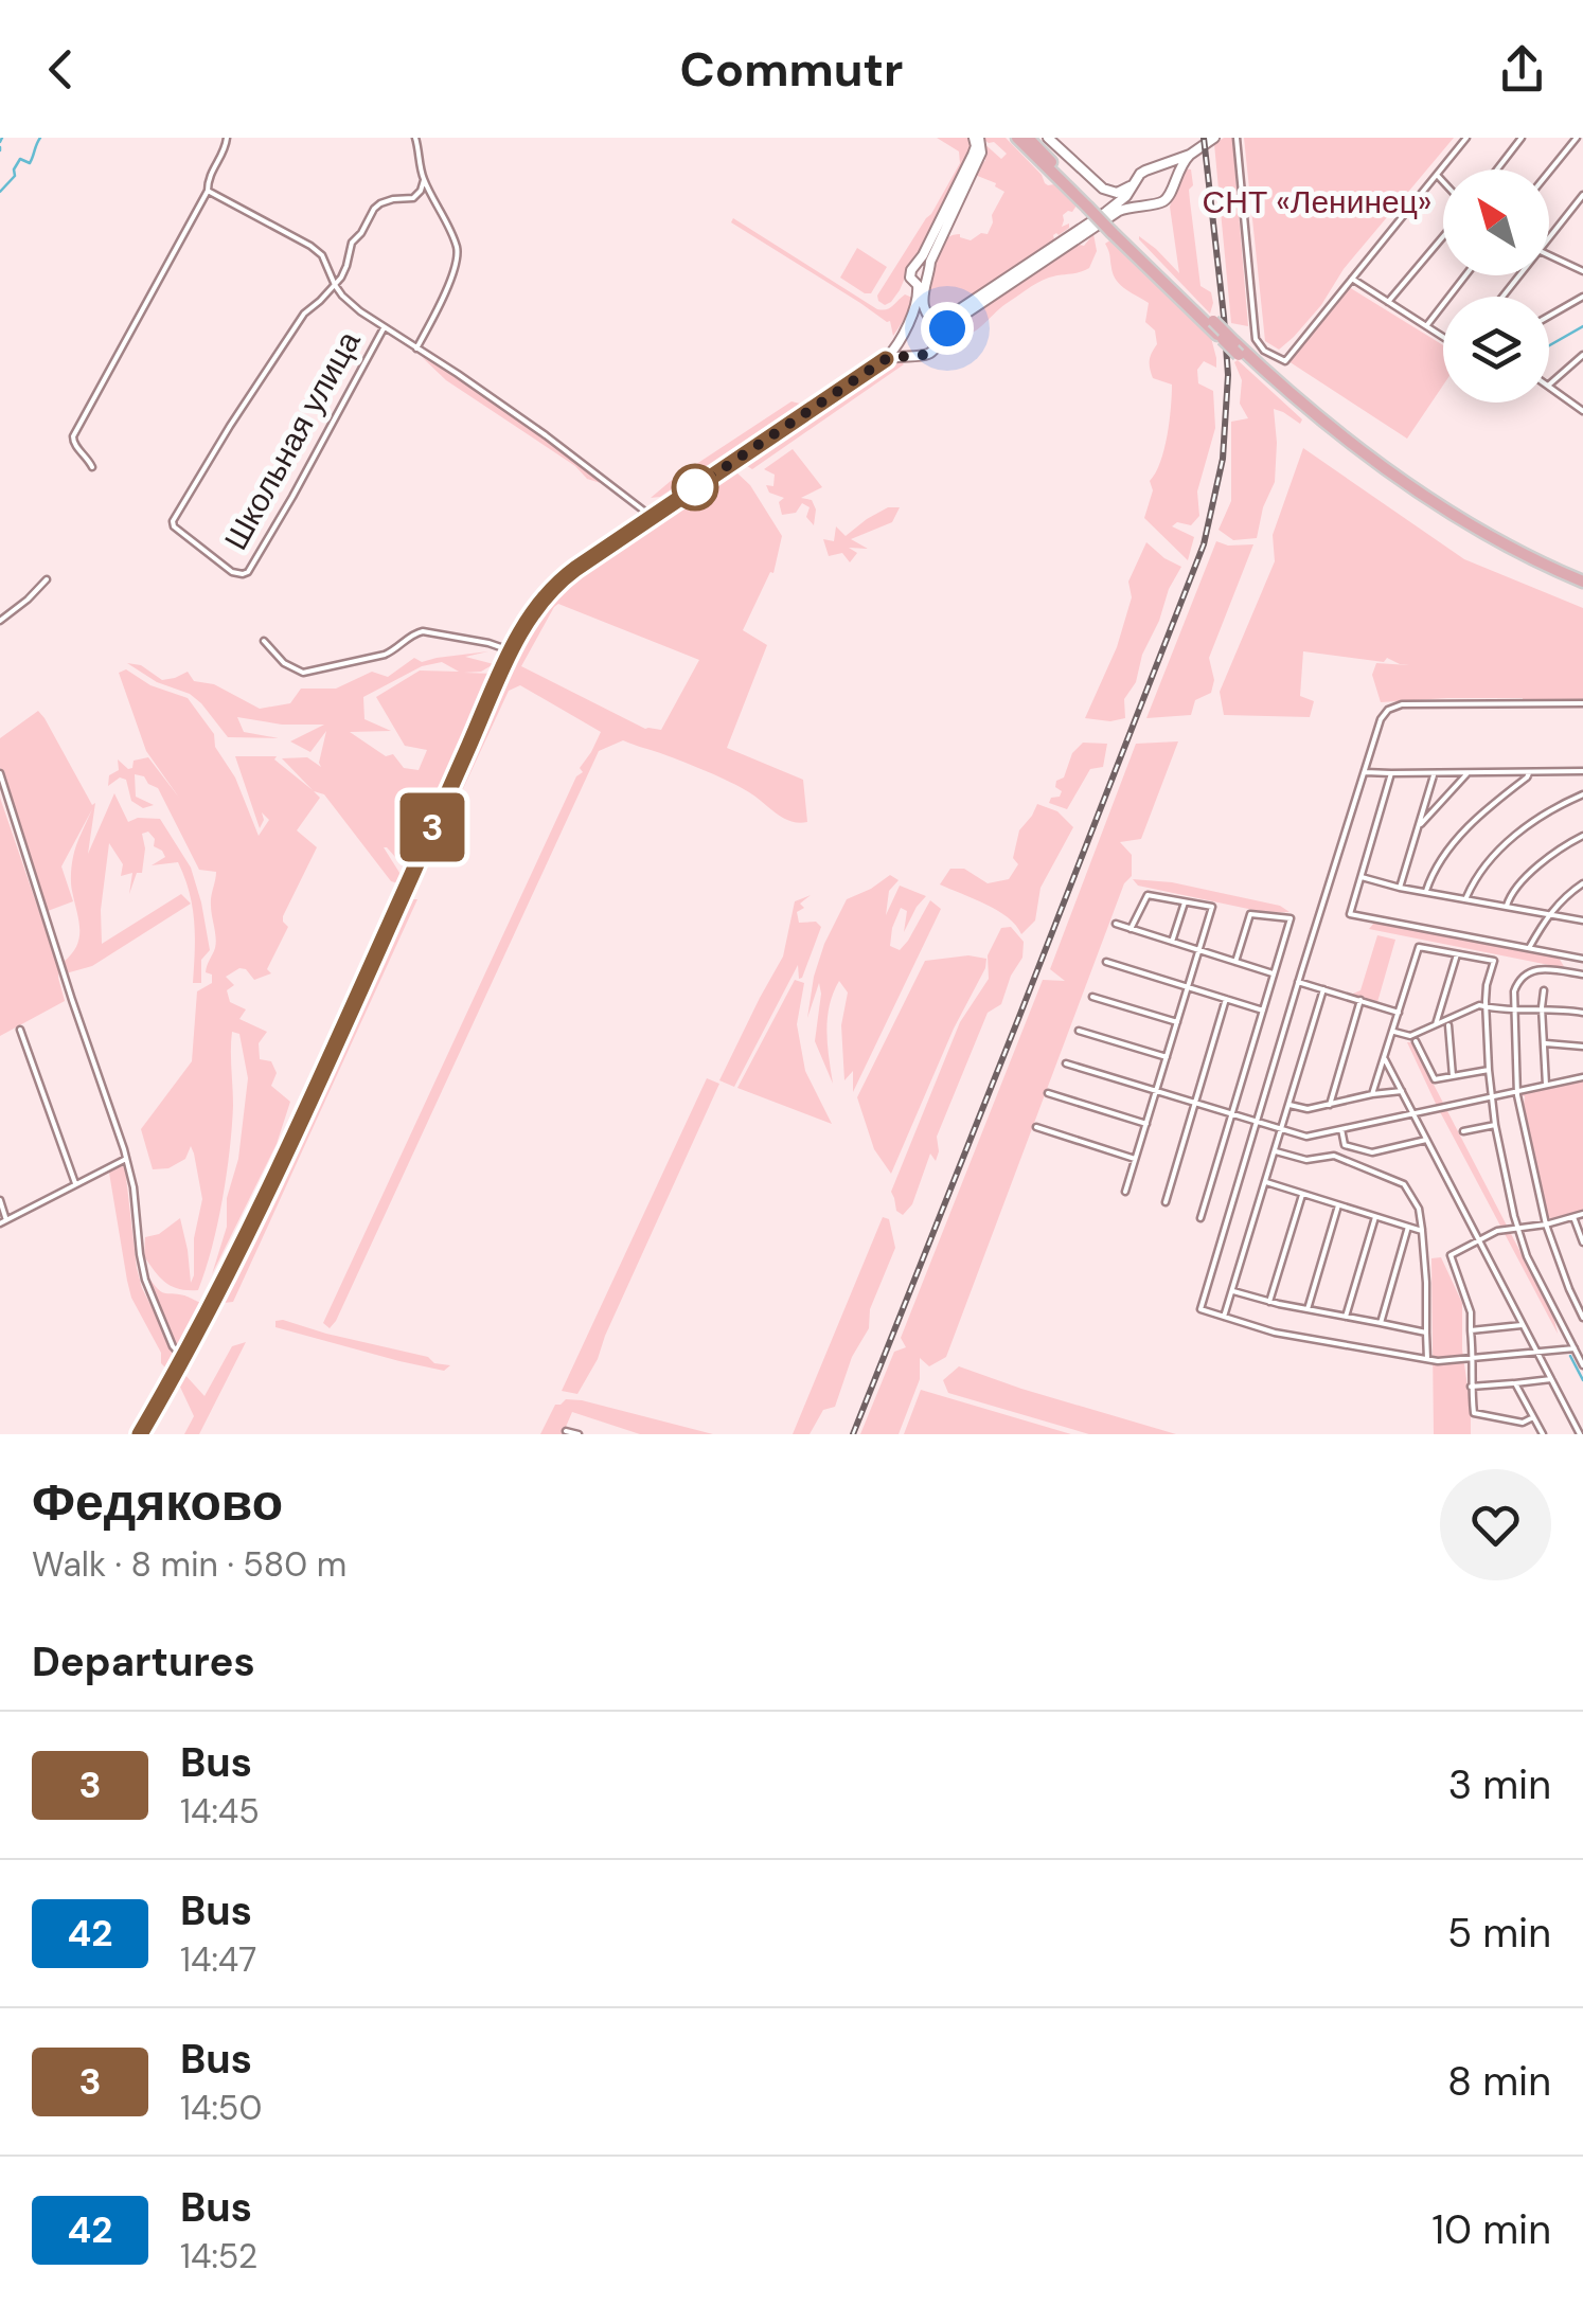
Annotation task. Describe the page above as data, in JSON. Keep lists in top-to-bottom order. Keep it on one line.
{"streets":{"street":["Школьная улица"]},"parks":["СНТ «Ленинец»"],"lines":["bus line 3"],"north":"top left","page":{"header":"Commutr","on_map":"3","heading":[["Федяково","Walk · 8 min · 580 m"],"Departures"],"list":[{"mark":"3","name":"Bus","note":"14:45","value":"3 min"},{"mark":"42","name":"Bus","note":"14:47","value":"5 min"},{"mark":"3","name":"Bus","note":"14:50","value":"8 min"},{"mark":"42","name":"Bus","note":"14:52","value":"10 min"}]}}
